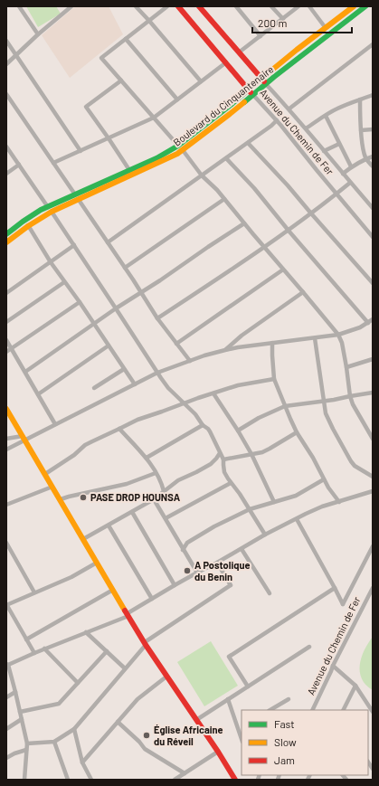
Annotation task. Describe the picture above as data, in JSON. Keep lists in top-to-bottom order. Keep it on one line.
{"streets":{"main road":["Boulevard du Cinquantenaire","Avenue du Chemin de Fer"]},"crossings":[["Boulevard du Cinquantenaire","Avenue du Chemin de Fer"]],"places":["PASE DROP HOUNSA","A Postolique du Benin","Église Africaine du Réveil"],"legend":["Fast","Slow","Jam"],"scale_bar":"200 m"}
